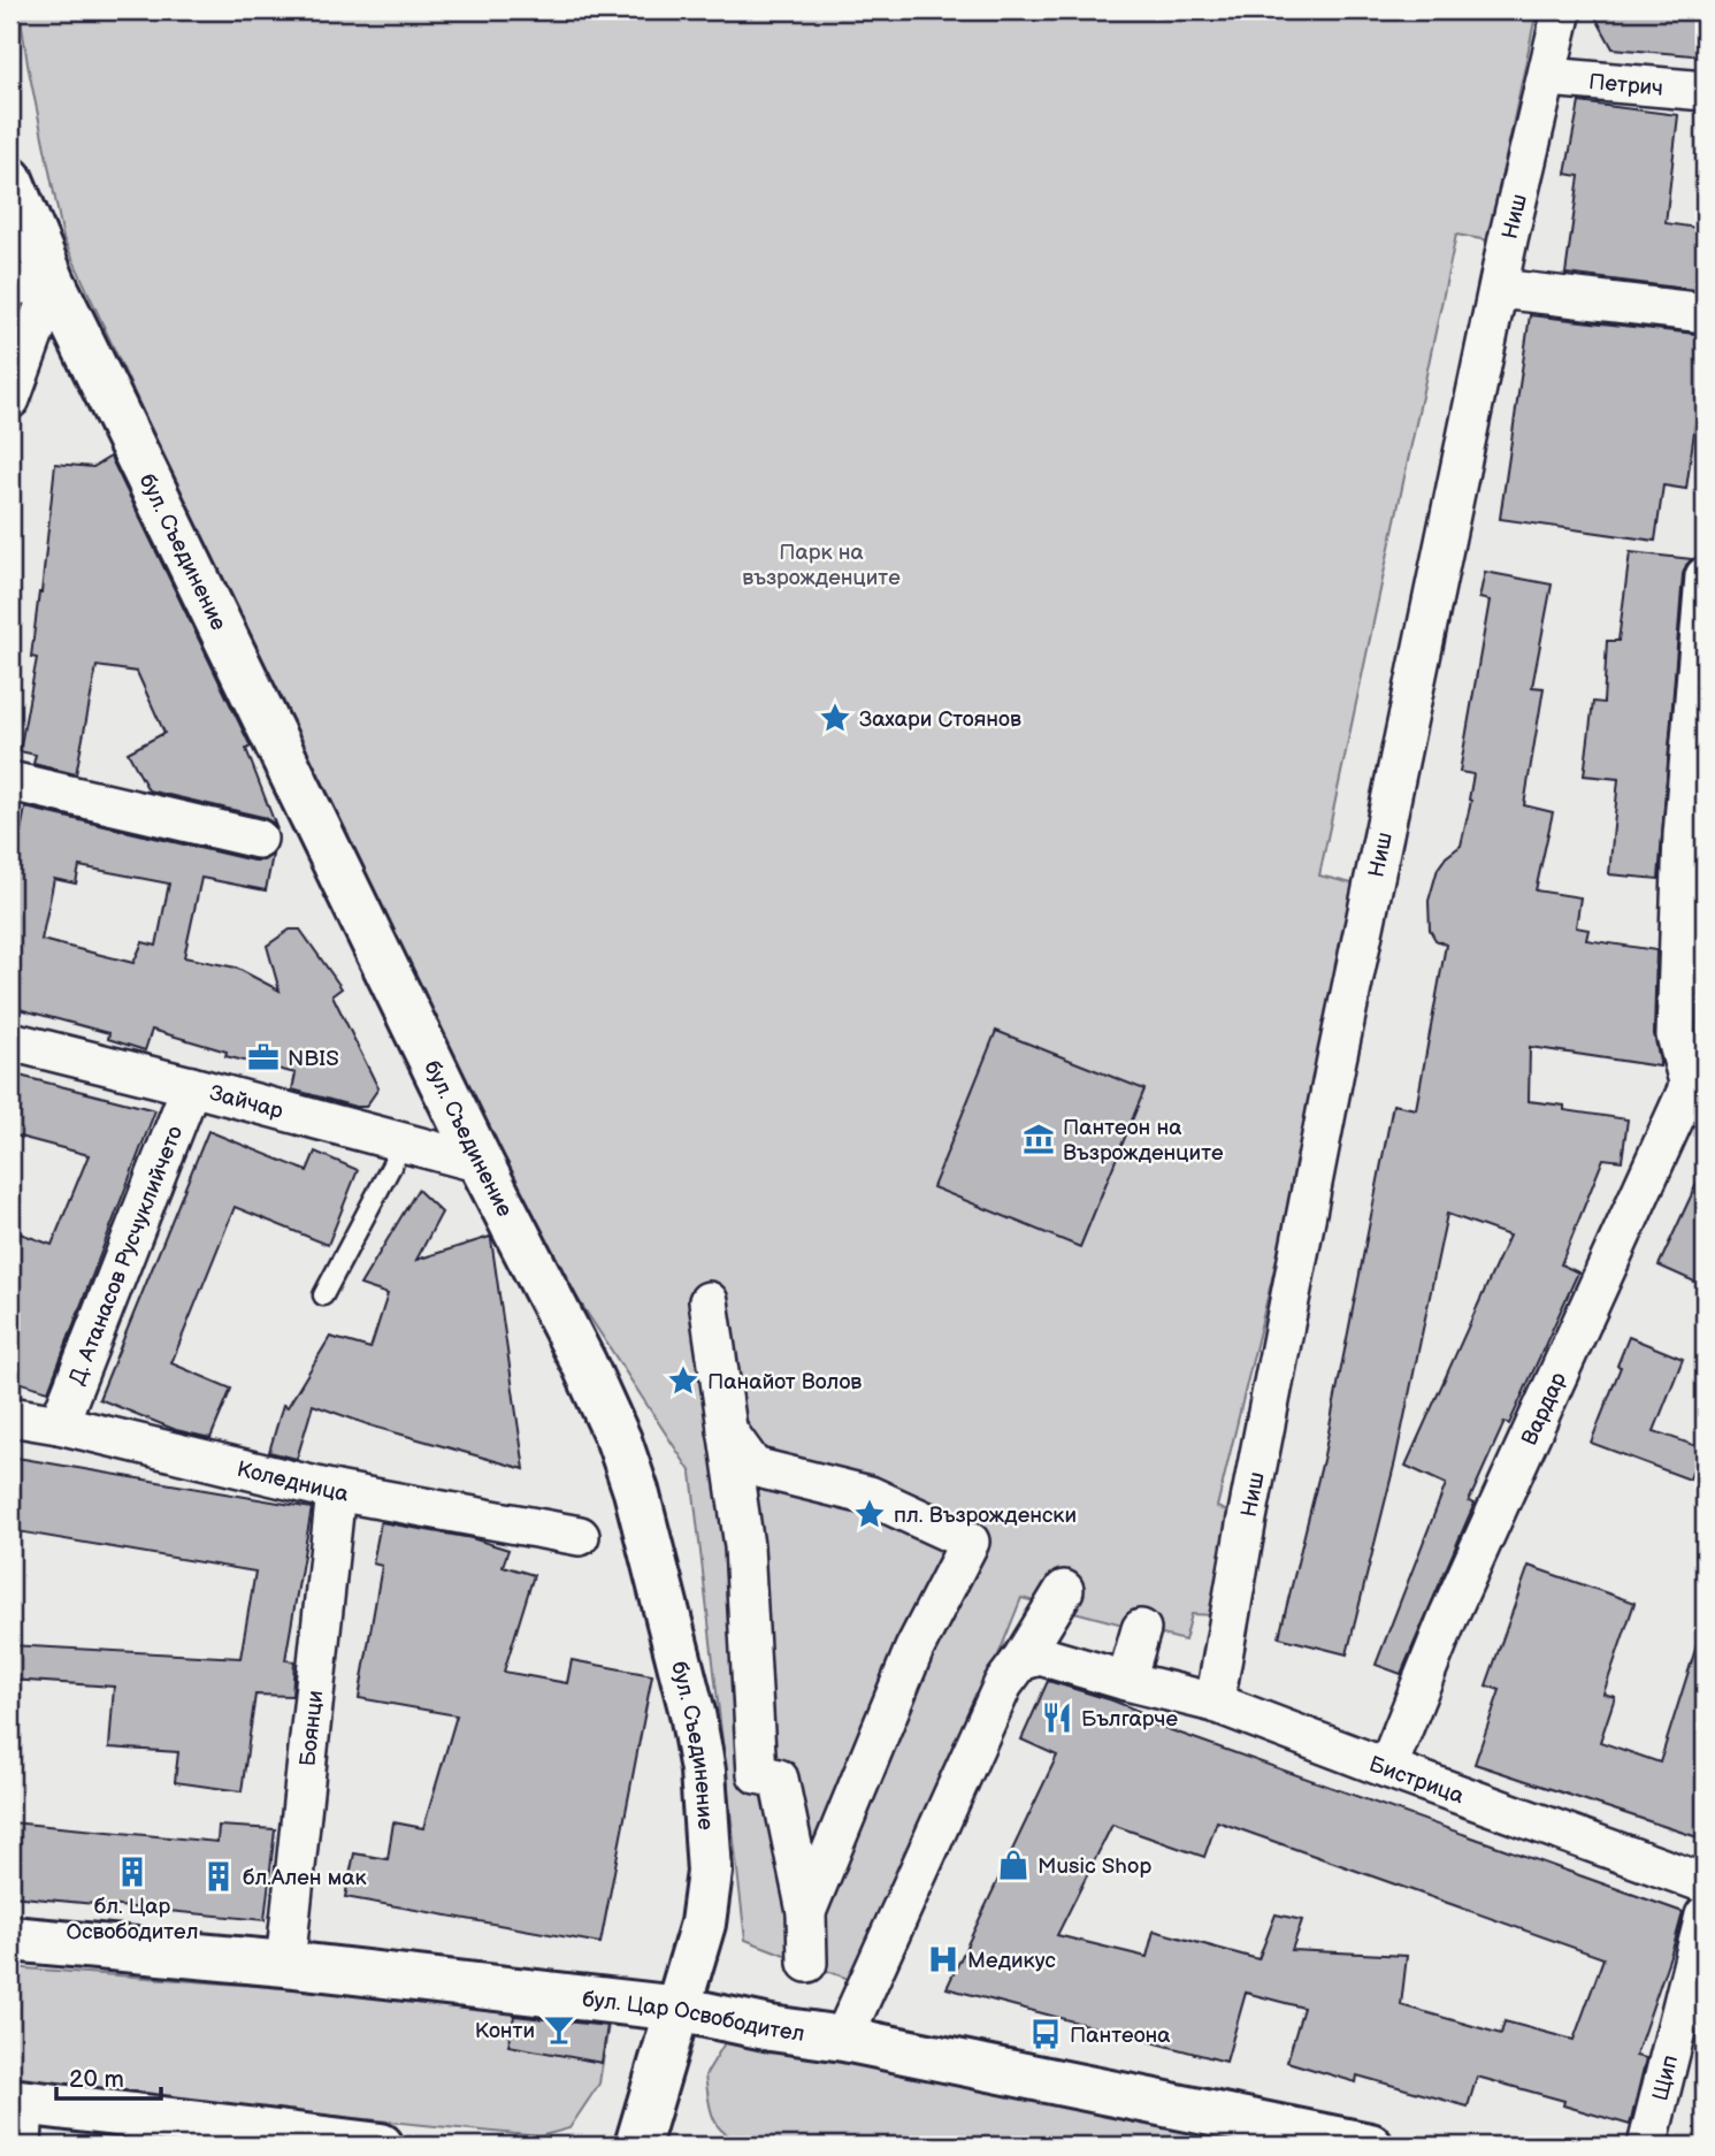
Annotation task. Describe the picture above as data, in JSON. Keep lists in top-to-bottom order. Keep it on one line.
{"streets":{"main road":["бул. Съединение","бул. Цар Освободител"],"street":["Петрич","Ниш","Зайчар","Д. Атанасов Русчуклийчето","Вардар","Коледница","Боянци","Бистрица","Щип"]},"crossings":[["Петрич","Ниш"],["Ниш","Бистрица"],["бул. Съединение","Зайчар"],["бул. Съединение","бул. Цар Освободител"],["Зайчар","Д. Атанасов Русчуклийчето"],["Д. Атанасов Русчуклийчето","Коледница"],["Вардар","Бистрица"],["Коледница","Боянци"],["Боянци","бул. Цар Освободител"]],"parks":["Парк на възрожденците"],"places":{"place":["Захари Стоянов","Панайот Волов","пл. Възрожденски"],"office":["NBIS"],"museum":["Пантеон на Възрожденците"],"restaurant":["Българче"],"shop":["Music Shop"],"building":["бл. Цар Освободител","бл.Ален мак"],"hospital":["Медикус"],"bar":["Конти"],"bus stop":["Пантеона"]},"scale_bar":"20 m"}
